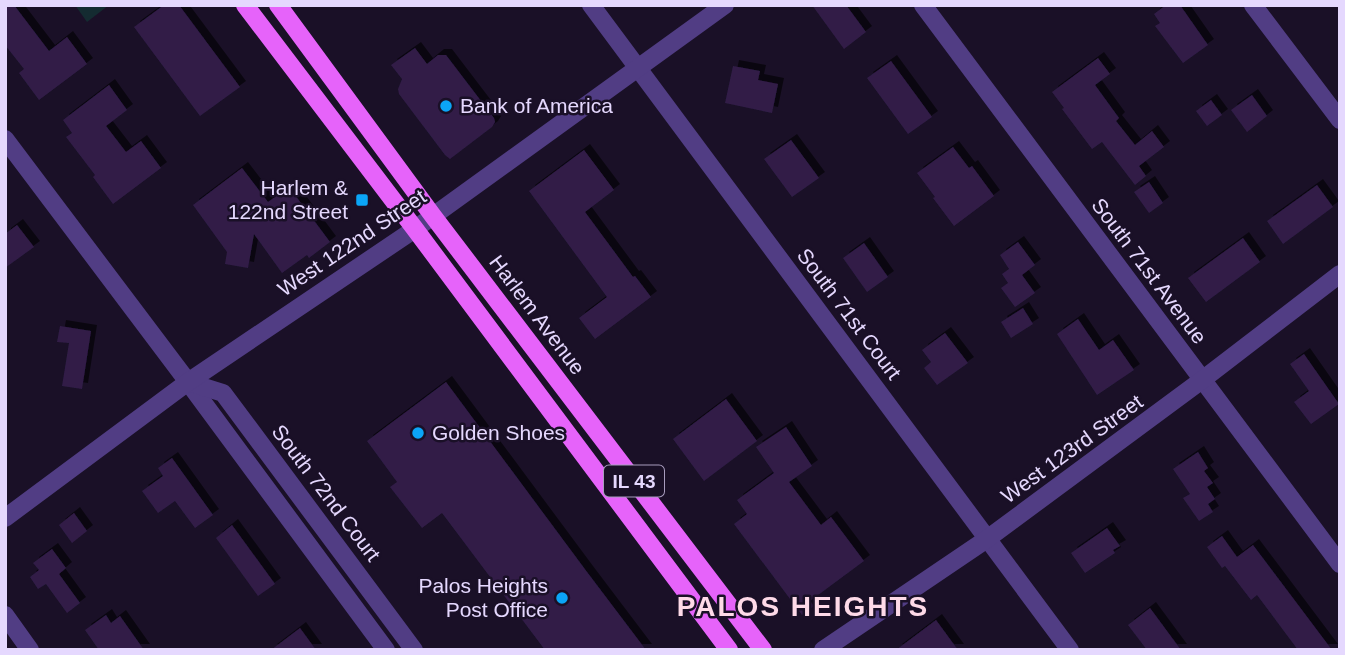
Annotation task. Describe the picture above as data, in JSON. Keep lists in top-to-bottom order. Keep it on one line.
{"streets":{"main road":["Harlem Avenue","IL 43"],"street":["West 122nd Street","South 71st Avenue","South 71st Court","West 123rd Street","South 72nd Court"]},"crossings":[["West 122nd Street","South 71st Court"],["West 122nd Street","Harlem Avenue"],["West 122nd Street","IL 43"],["West 122nd Street","South 72nd Court"],["South 71st Avenue","West 123rd Street"],["South 71st Court","West 123rd Street"]],"districts":["PALOS HEIGHTS"],"places":{"other":["Bank of America","Golden Shoes","Palos Heights Post Office"],"transit":["Harlem & 122nd Street"]}}
